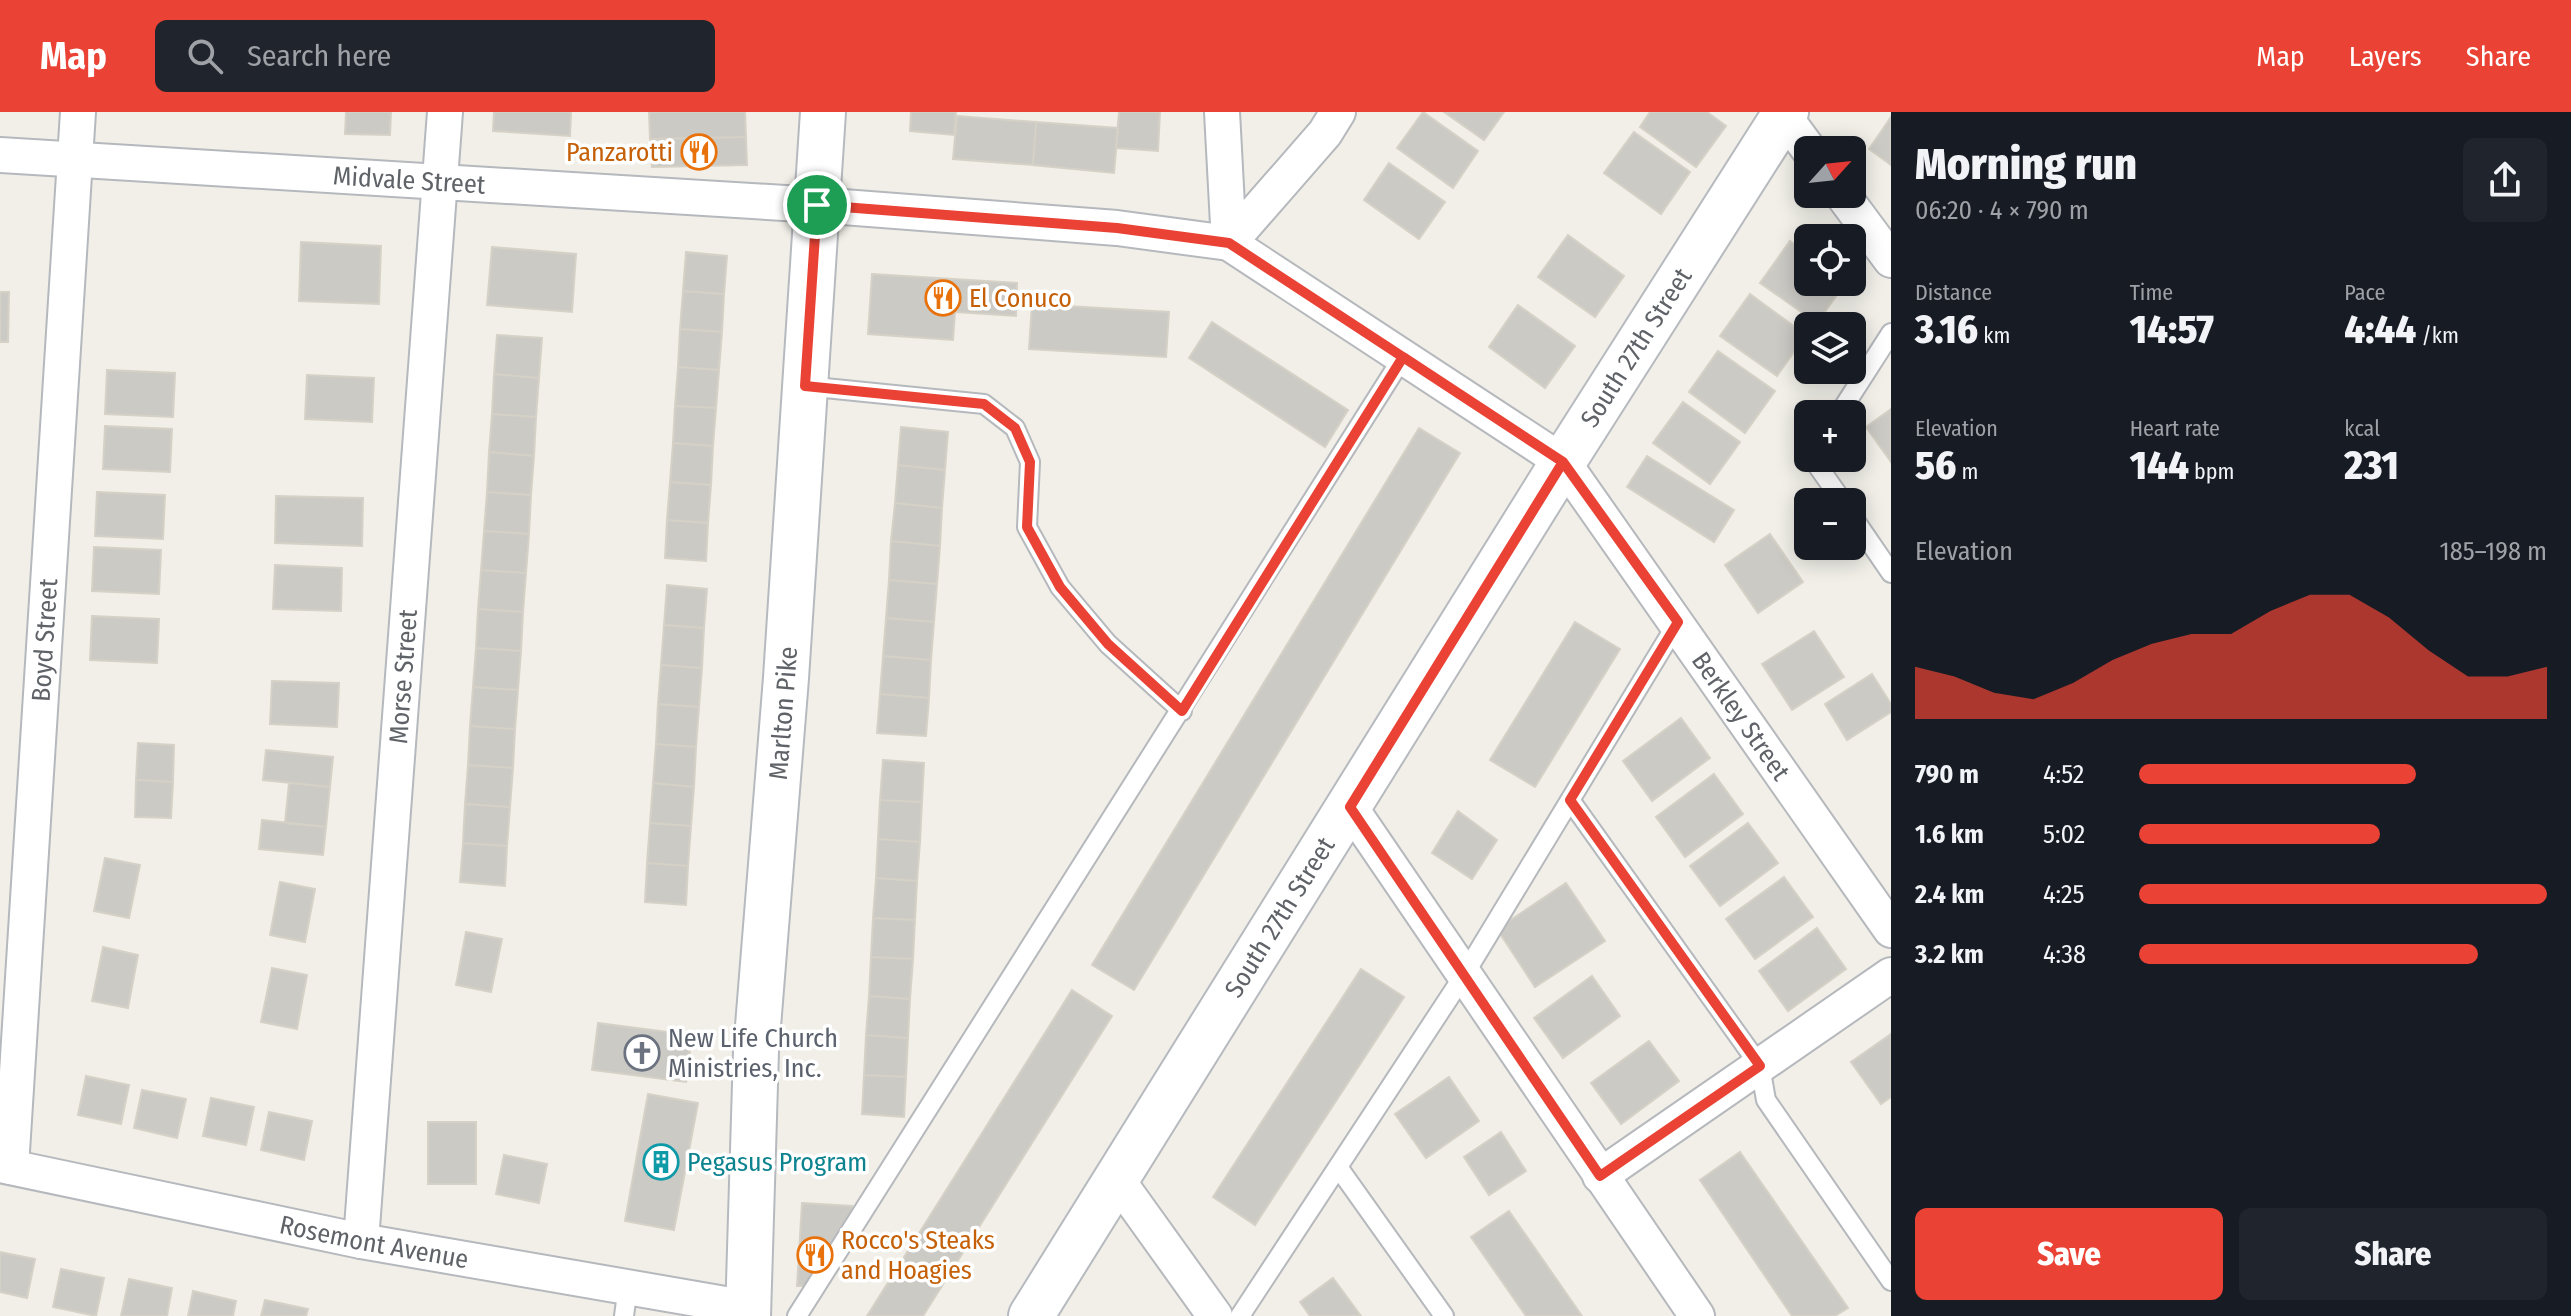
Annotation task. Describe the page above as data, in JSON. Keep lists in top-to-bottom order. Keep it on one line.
{"streets":{"main road":["South 27th Street","Marlton Pike"],"street":["Midvale Street","Boyd Street","Morse Street","Berkley Street","Rosemont Avenue"]},"crossings":[["Midvale Street","Boyd Street"],["Midvale Street","Morse Street"],["Midvale Street","Marlton Pike"],["Midvale Street","Berkley Street"],["South 27th Street","Berkley Street"],["Boyd Street","Rosemont Avenue"],["Morse Street","Rosemont Avenue"],["Marlton Pike","Berkley Street"],["Marlton Pike","Rosemont Avenue"]],"places":{"restaurant":["Panzarotti","El Conuco","Rocco's Steaks and Hoagies"],"church":["New Life Church Ministries, Inc."],"building":["Pegasus Program"]},"north":"top right","page":{"header":"Map","search":"Search here","nav":["Map","Layers","Share"],"heading":["Morning run","06:20 · 4 × 790 m"],"map_buttons":["+","−"],"stats":[["Distance","3.16 km"],["Time","14:57"],["Pace","4:44 /km"],["Elevation","56 m"],["Heart rate","144 bpm"],["kcal","231"]],"chart":["Elevation","185–198 m"],"list":[{"name":"790 m","note":"4:52"},{"name":"1.6 km","note":"5:02"},{"name":"2.4 km","note":"4:25"},{"name":"3.2 km","note":"4:38"}],"buttons":["Save","Share"]}}
